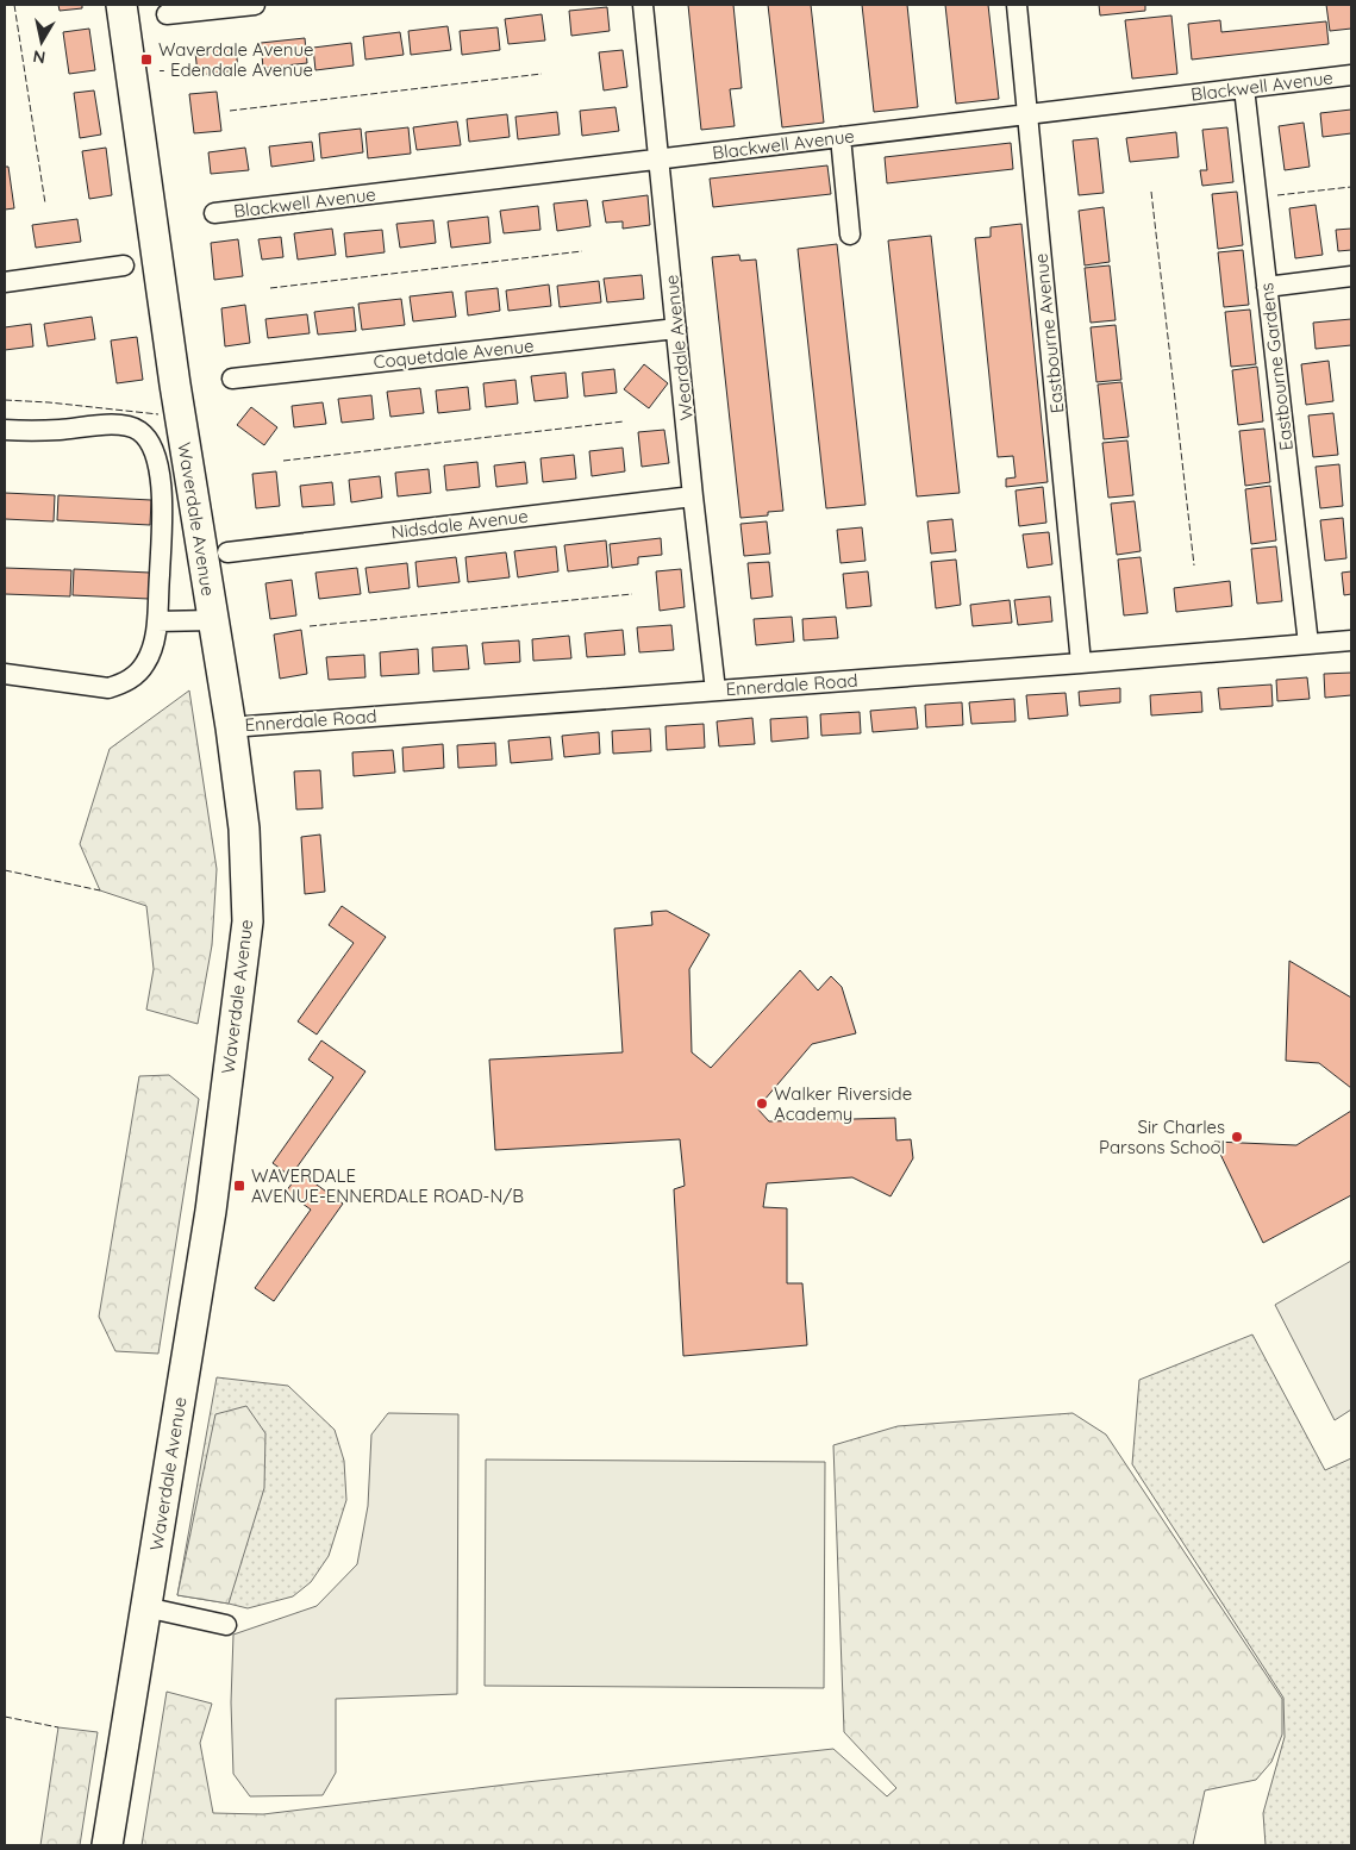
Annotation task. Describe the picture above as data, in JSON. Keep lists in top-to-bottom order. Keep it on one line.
{"streets":{"main road":["Waverdale Avenue"],"street":["Blackwell Avenue","Eastbourne Avenue","Weardale Avenue","Coquetdale Avenue","Eastbourne Gardens","Nidsdale Avenue","Ennerdale Road"]},"crossings":[["Blackwell Avenue","Eastbourne Avenue"],["Blackwell Avenue","Weardale Avenue"],["Blackwell Avenue","Eastbourne Gardens"],["Eastbourne Avenue","Ennerdale Road"],["Weardale Avenue","Coquetdale Avenue"],["Weardale Avenue","Nidsdale Avenue"],["Weardale Avenue","Ennerdale Road"],["Eastbourne Gardens","Ennerdale Road"],["Waverdale Avenue","Ennerdale Road"]],"places":{"transit":["Waverdale Avenue - Edendale Avenue","WAVERDALE AVENUE-ENNERDALE ROAD-N/B"],"other":["Walker Riverside Academy","Sir Charles Parsons School"]},"north":"bottom"}
